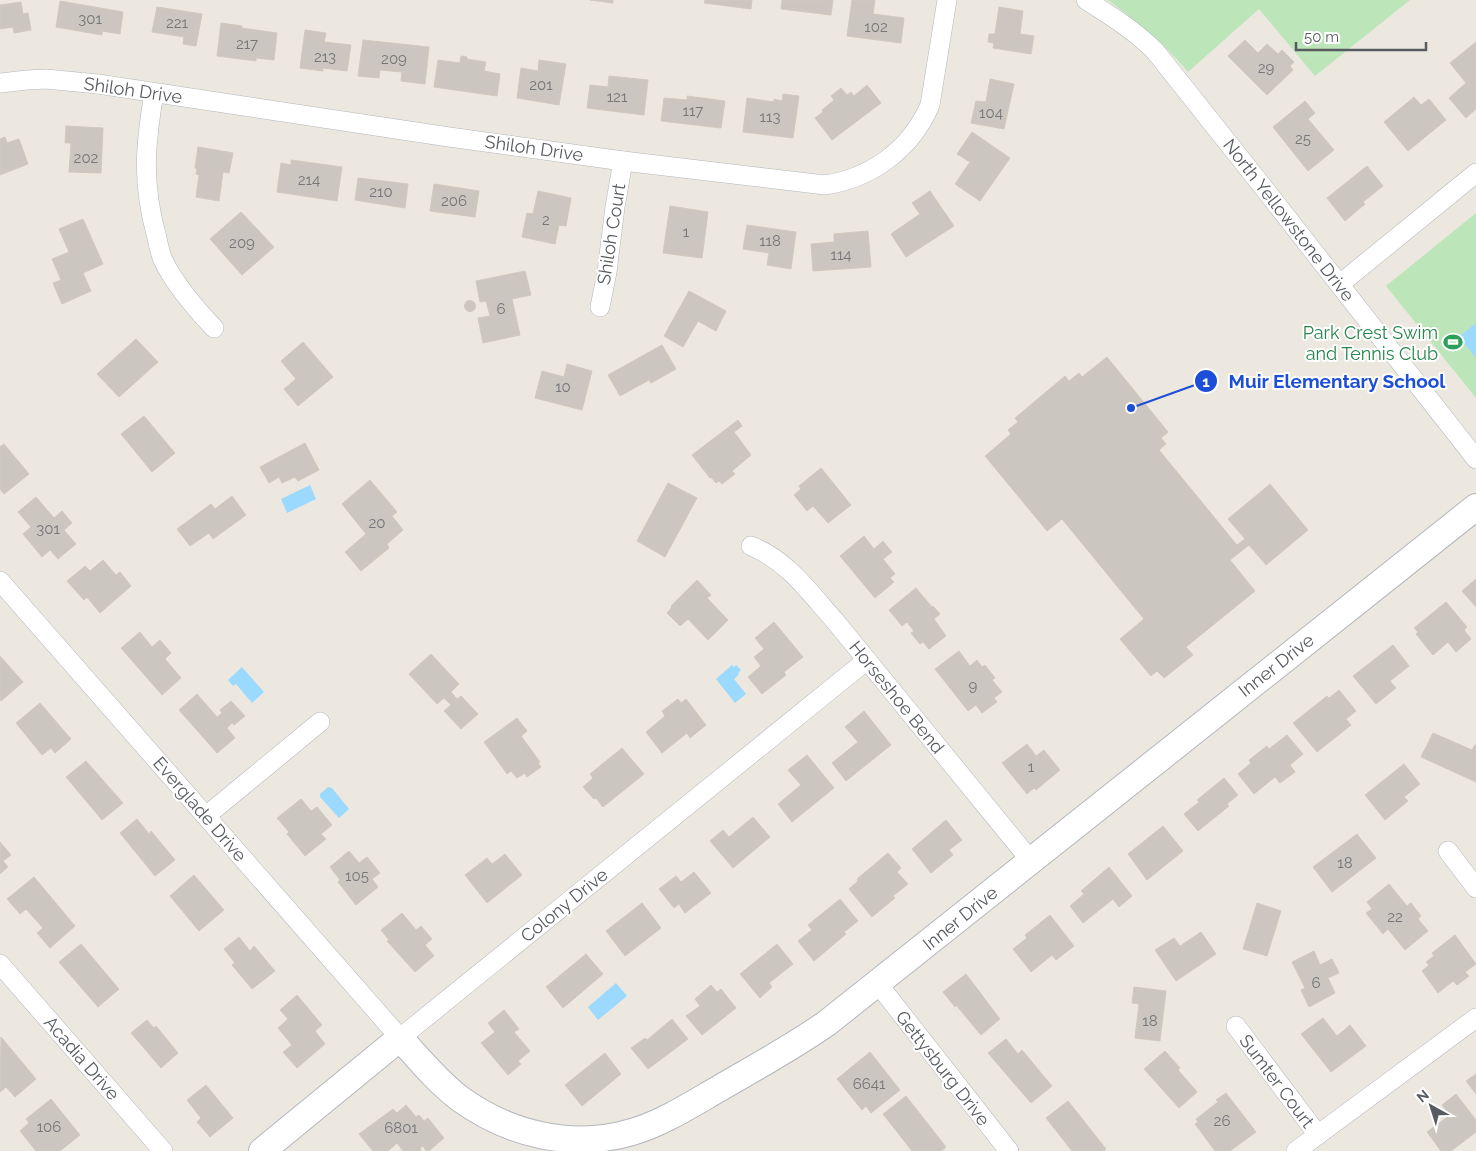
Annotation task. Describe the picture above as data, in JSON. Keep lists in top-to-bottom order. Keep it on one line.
{"streets":{"street":["Shiloh Drive","North Yellowstone Drive","Shiloh Court","Inner Drive","Horseshoe Bend","Everglade Drive","Colony Drive","Acadia Drive","Gettysburg Drive","Sumter Court"]},"crossings":[["Shiloh Drive","Shiloh Court"],["Inner Drive","Horseshoe Bend"],["Inner Drive","Everglade Drive"],["Inner Drive","Colony Drive"],["Inner Drive","Gettysburg Drive"],["Horseshoe Bend","Colony Drive"],["Everglade Drive","Colony Drive"]],"places":{"sports":["Park Crest Swim and Tennis Club"],"other":["Muir Elementary School"]},"house_numbers":["301","221","102","217","213","209","29","201","121","117","104","113","25","202","214","210","206","2","1","118","209","114","6","10","20","301","9","1","18","105","22","6","18","6641","26","106","6801"],"scale_bar":"50 m","north":"top left"}
